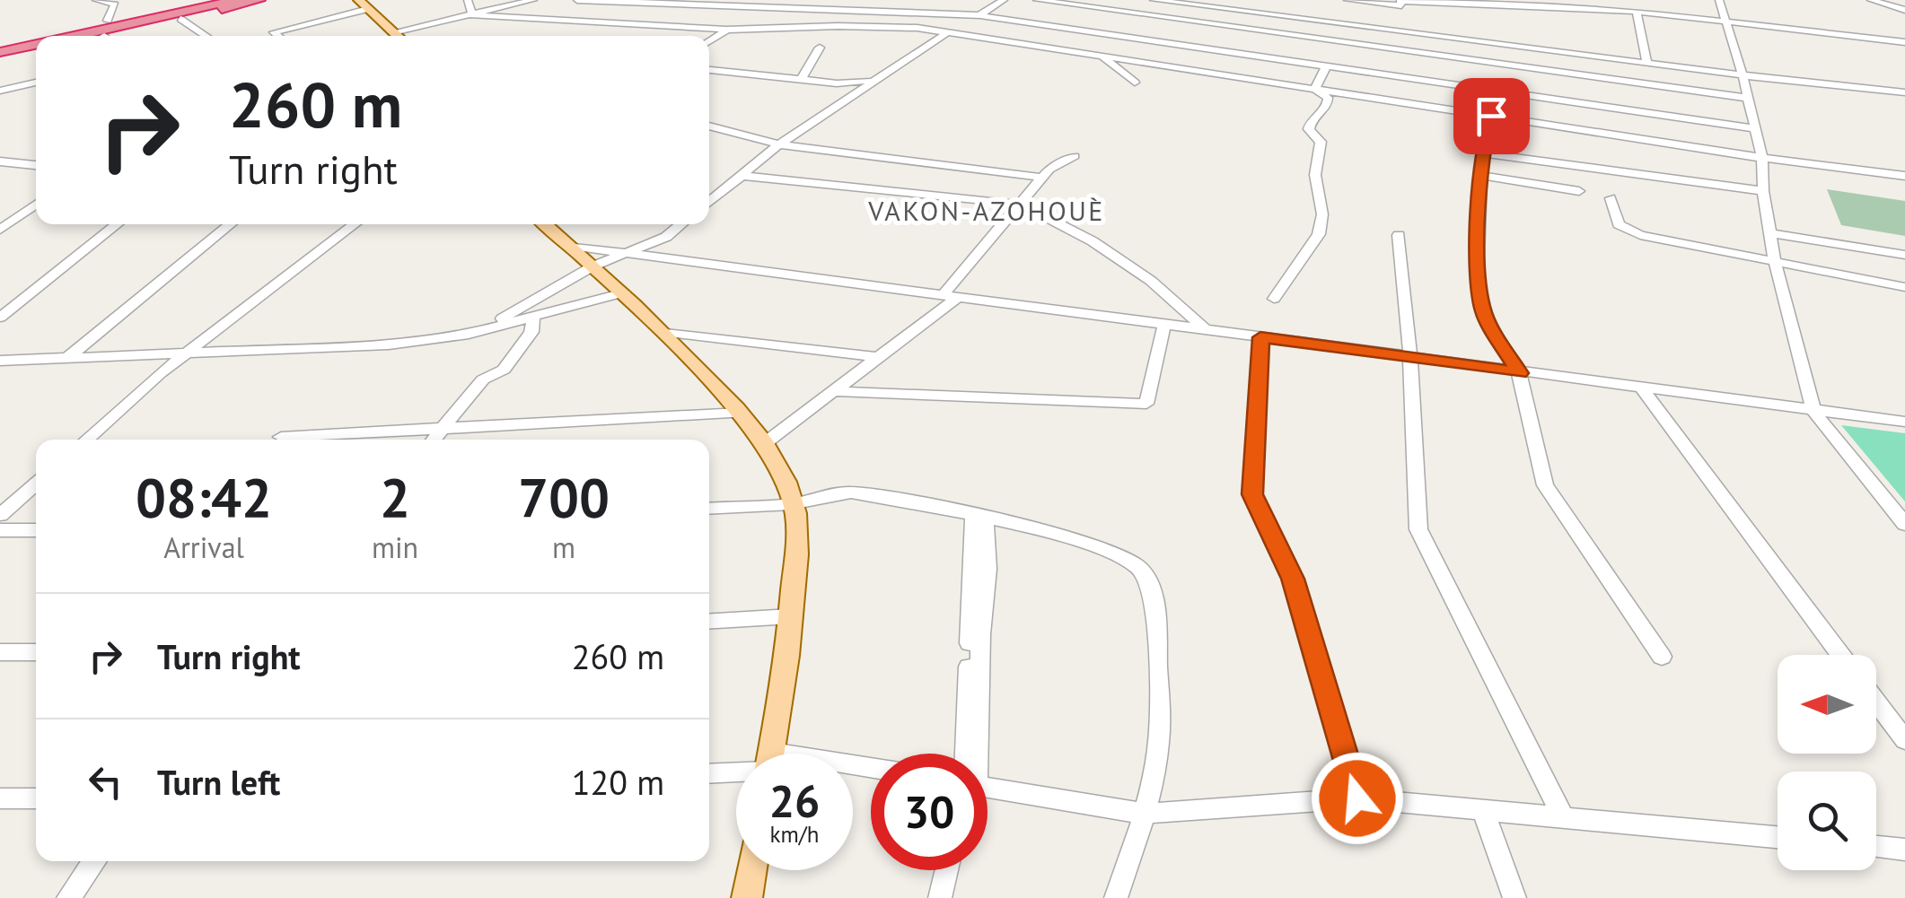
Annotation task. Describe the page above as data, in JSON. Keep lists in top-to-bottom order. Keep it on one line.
{"districts":["VAKON-AZOHOUÈ"],"north":"left","page":{"turn":["260 m","Turn right"],"eta":["08:42","Arrival","2","min","700","m"],"list":[{"name":"Turn right","value":"260 m"},{"name":"Turn left","value":"120 m"}],"speed":"26 km/h","limit":"30"}}
